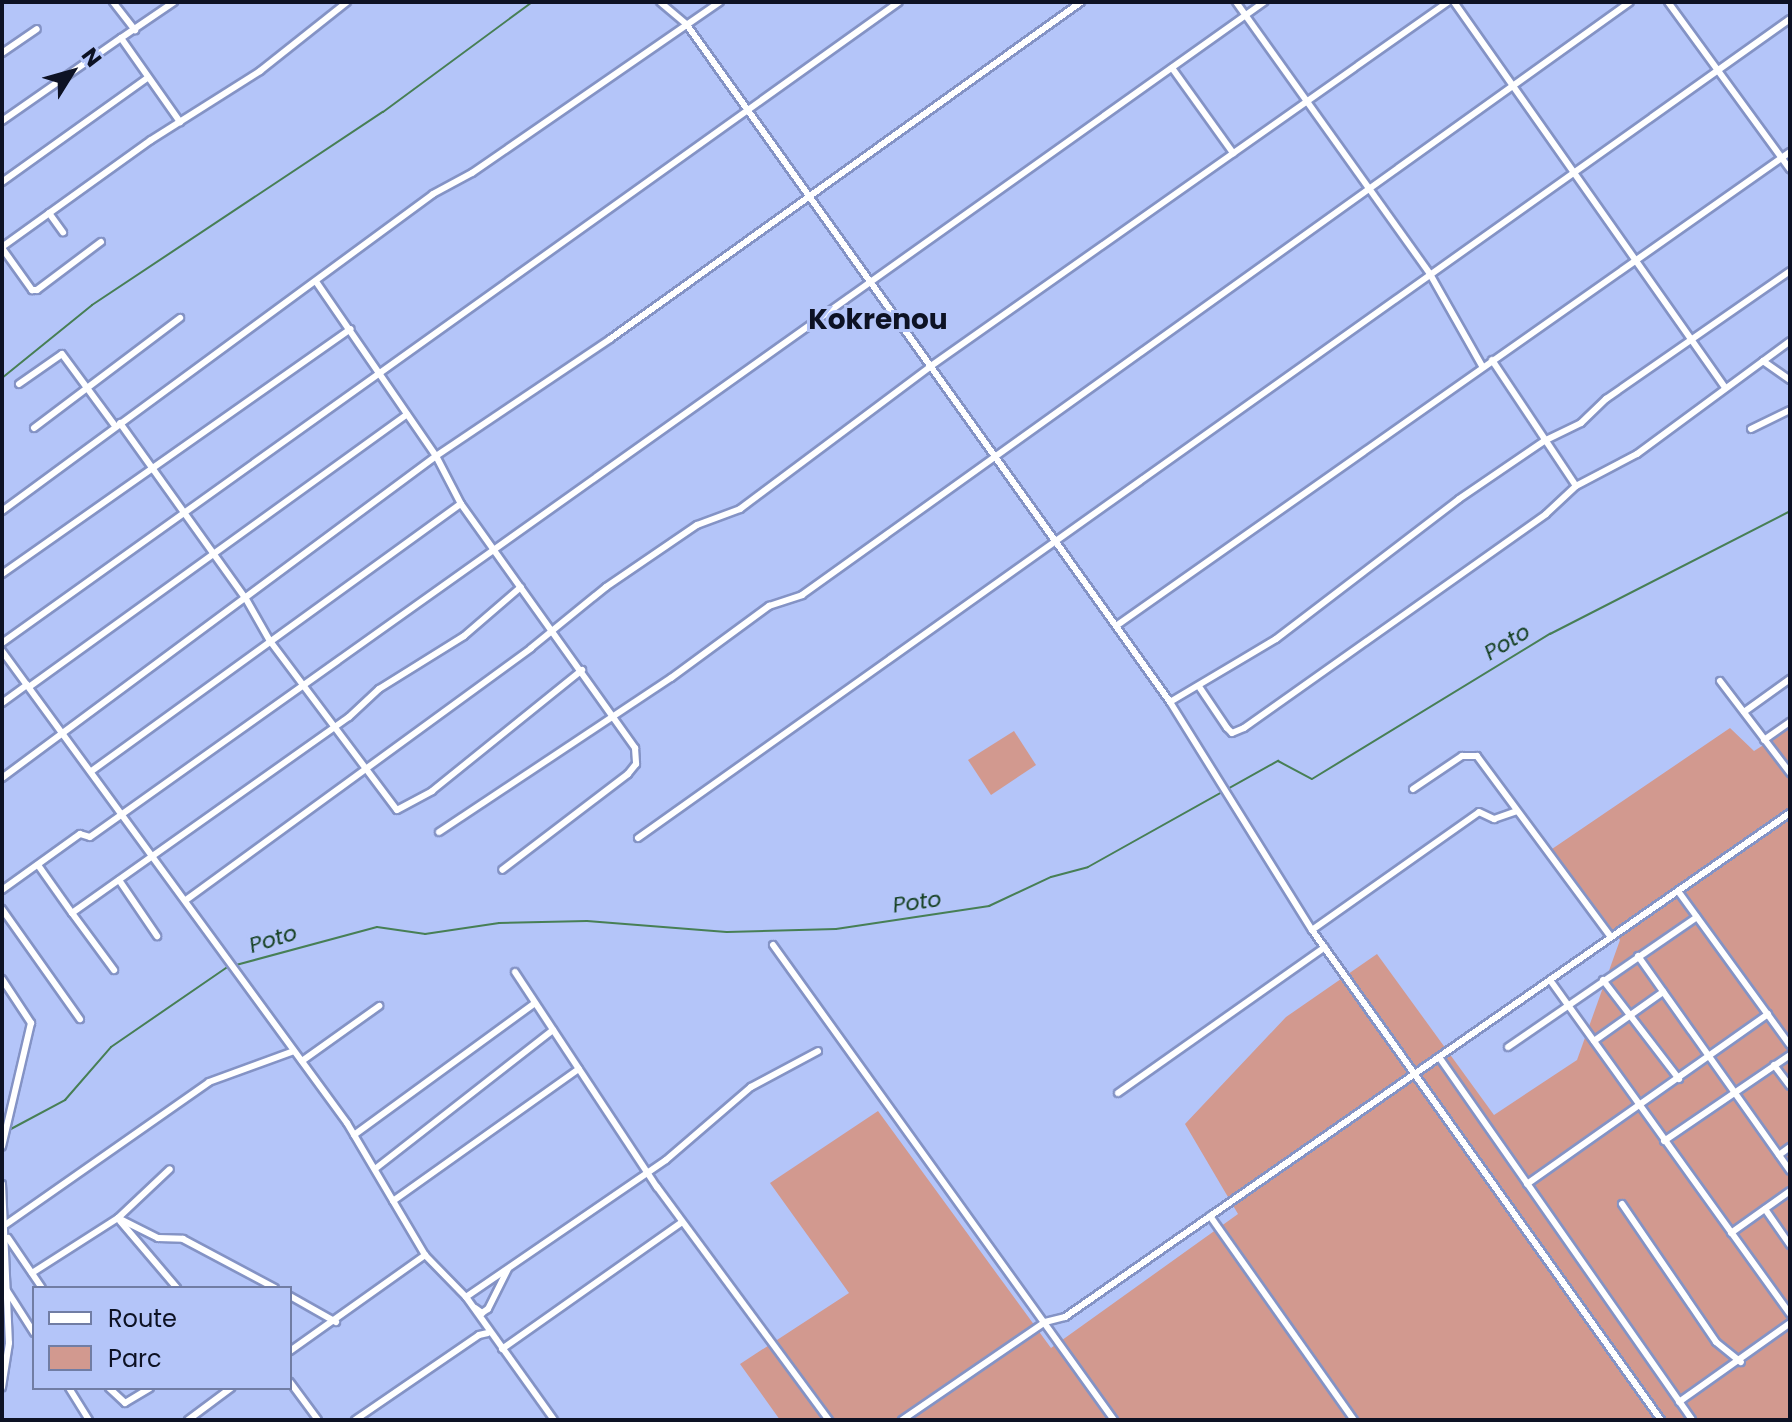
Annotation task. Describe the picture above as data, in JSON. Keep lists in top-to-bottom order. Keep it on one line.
{"districts":["Kokrenou"],"water":["Poto"],"legend":["Route","Parc"],"north":"top right"}
